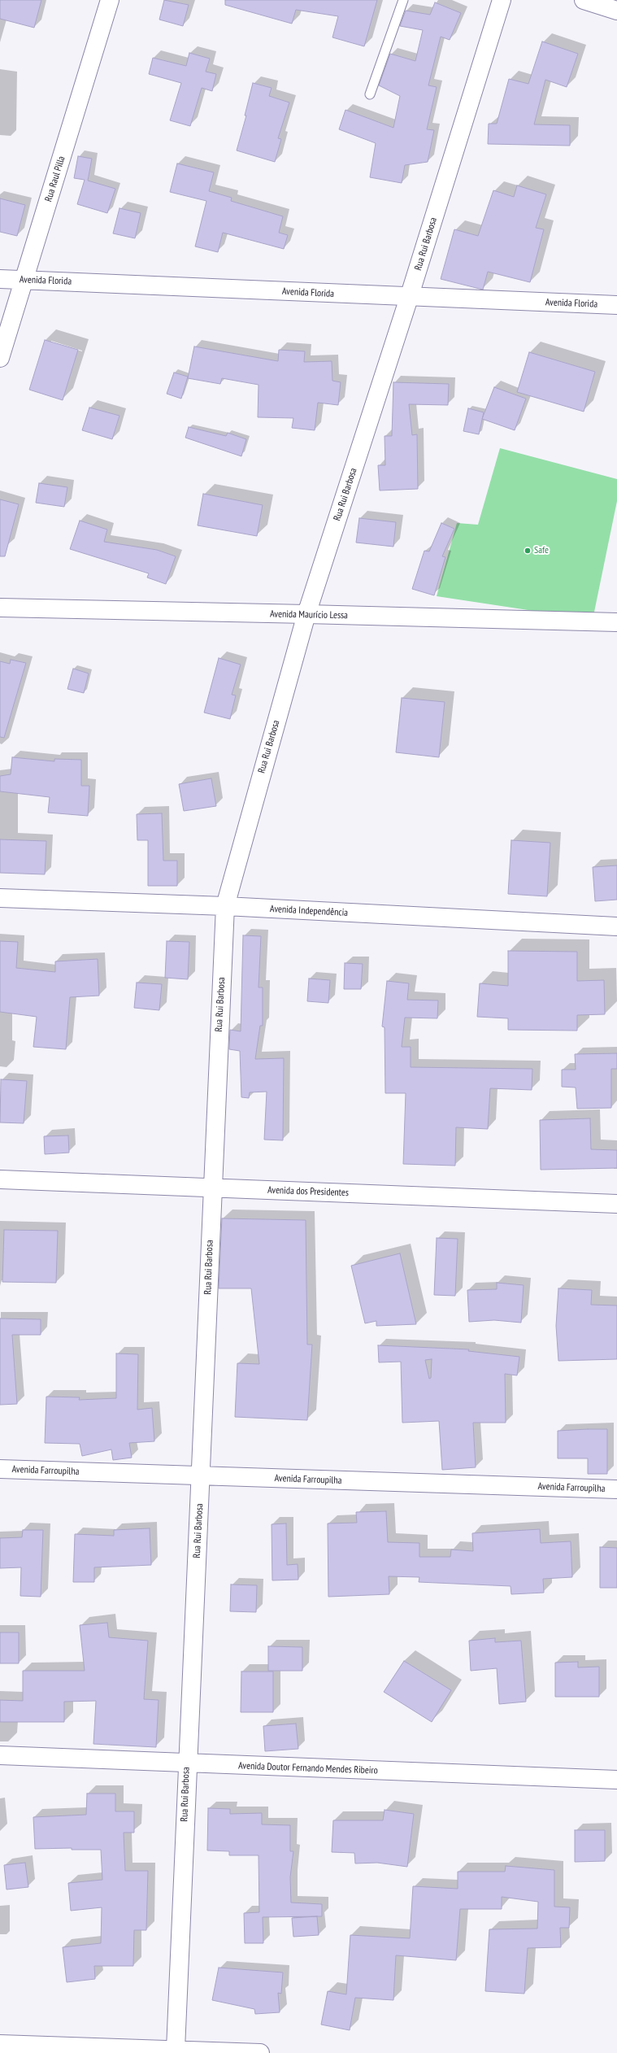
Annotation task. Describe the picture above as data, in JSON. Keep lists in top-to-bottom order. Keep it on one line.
{"streets":{"street":["Rua Raul Pilla","Rua Rui Barbosa","Avenida Florida","Avenida Maurício Lessa","Avenida Independência","Avenida dos Presidentes","Avenida Farroupilha","Avenida Doutor Fernando Mendes Ribeiro"]},"crossings":[["Rua Raul Pilla","Avenida Florida"],["Rua Rui Barbosa","Avenida Florida"],["Rua Rui Barbosa","Avenida Maurício Lessa"],["Rua Rui Barbosa","Avenida Independência"],["Rua Rui Barbosa","Avenida dos Presidentes"],["Rua Rui Barbosa","Avenida Farroupilha"],["Rua Rui Barbosa","Avenida Doutor Fernando Mendes Ribeiro"]],"places":["Safe"]}
